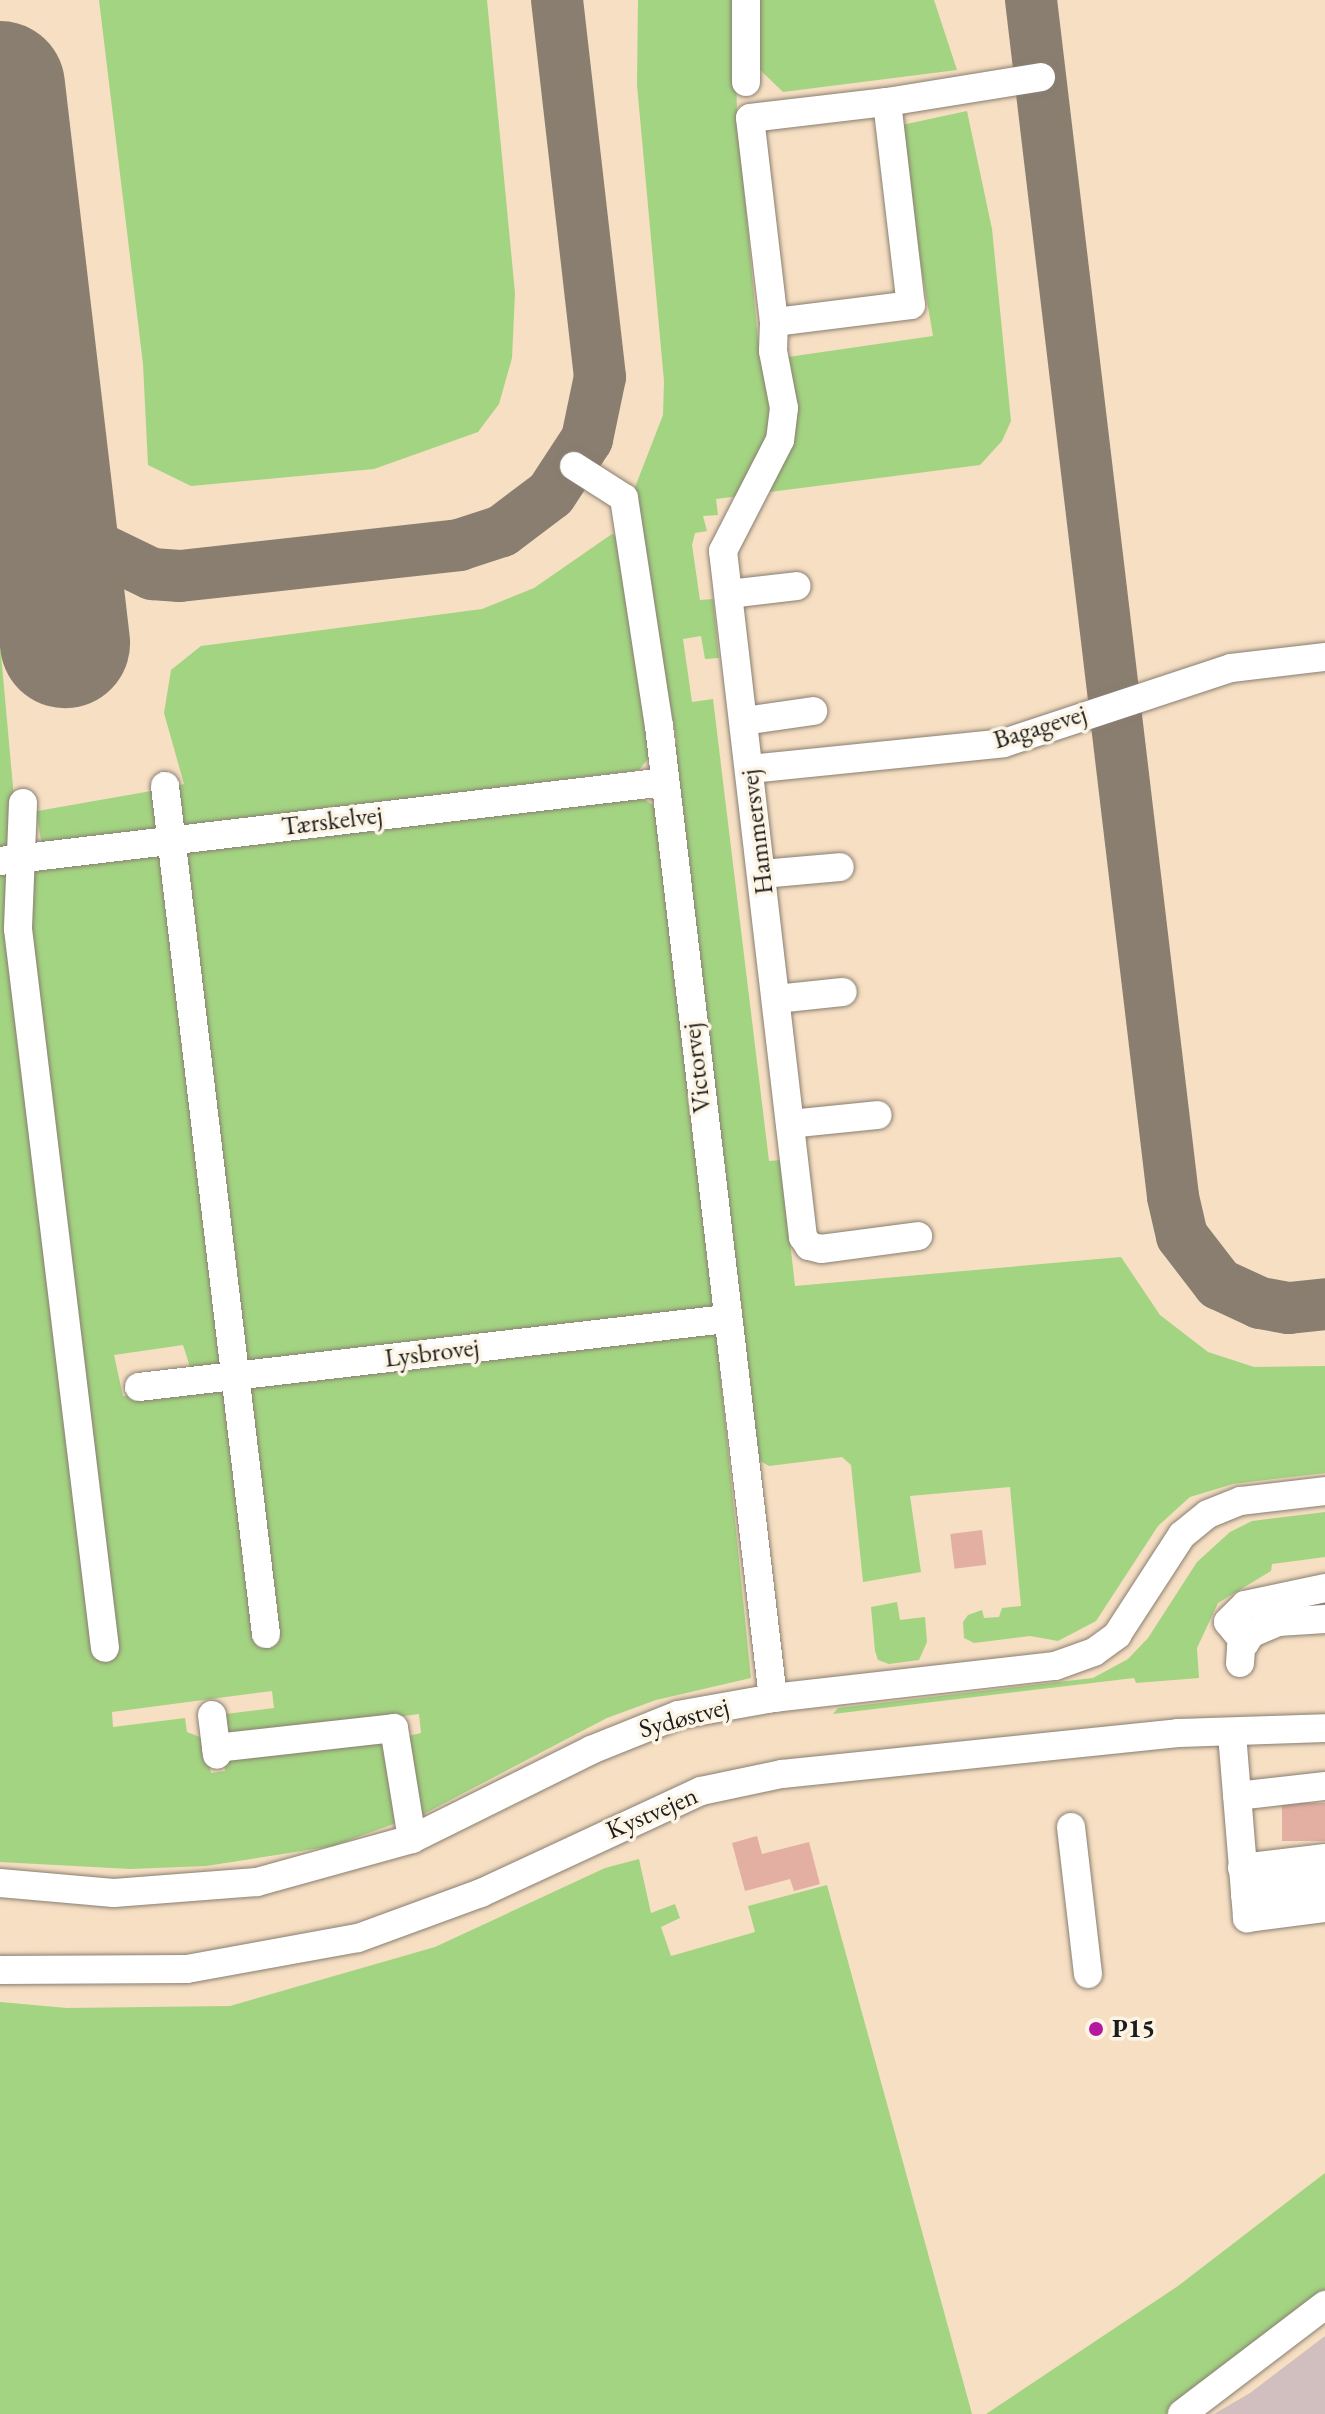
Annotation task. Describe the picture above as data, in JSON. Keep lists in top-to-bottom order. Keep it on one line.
{"streets":{"street":["Bagagevej","Tærskelvej","Hammersvej","Victorvej","Lysbrovej","Sydøstvej","Kystvejen"]},"crossings":[["Bagagevej","Hammersvej"],["Tærskelvej","Victorvej"],["Victorvej","Lysbrovej"],["Victorvej","Sydøstvej"]],"places":["P15"]}
